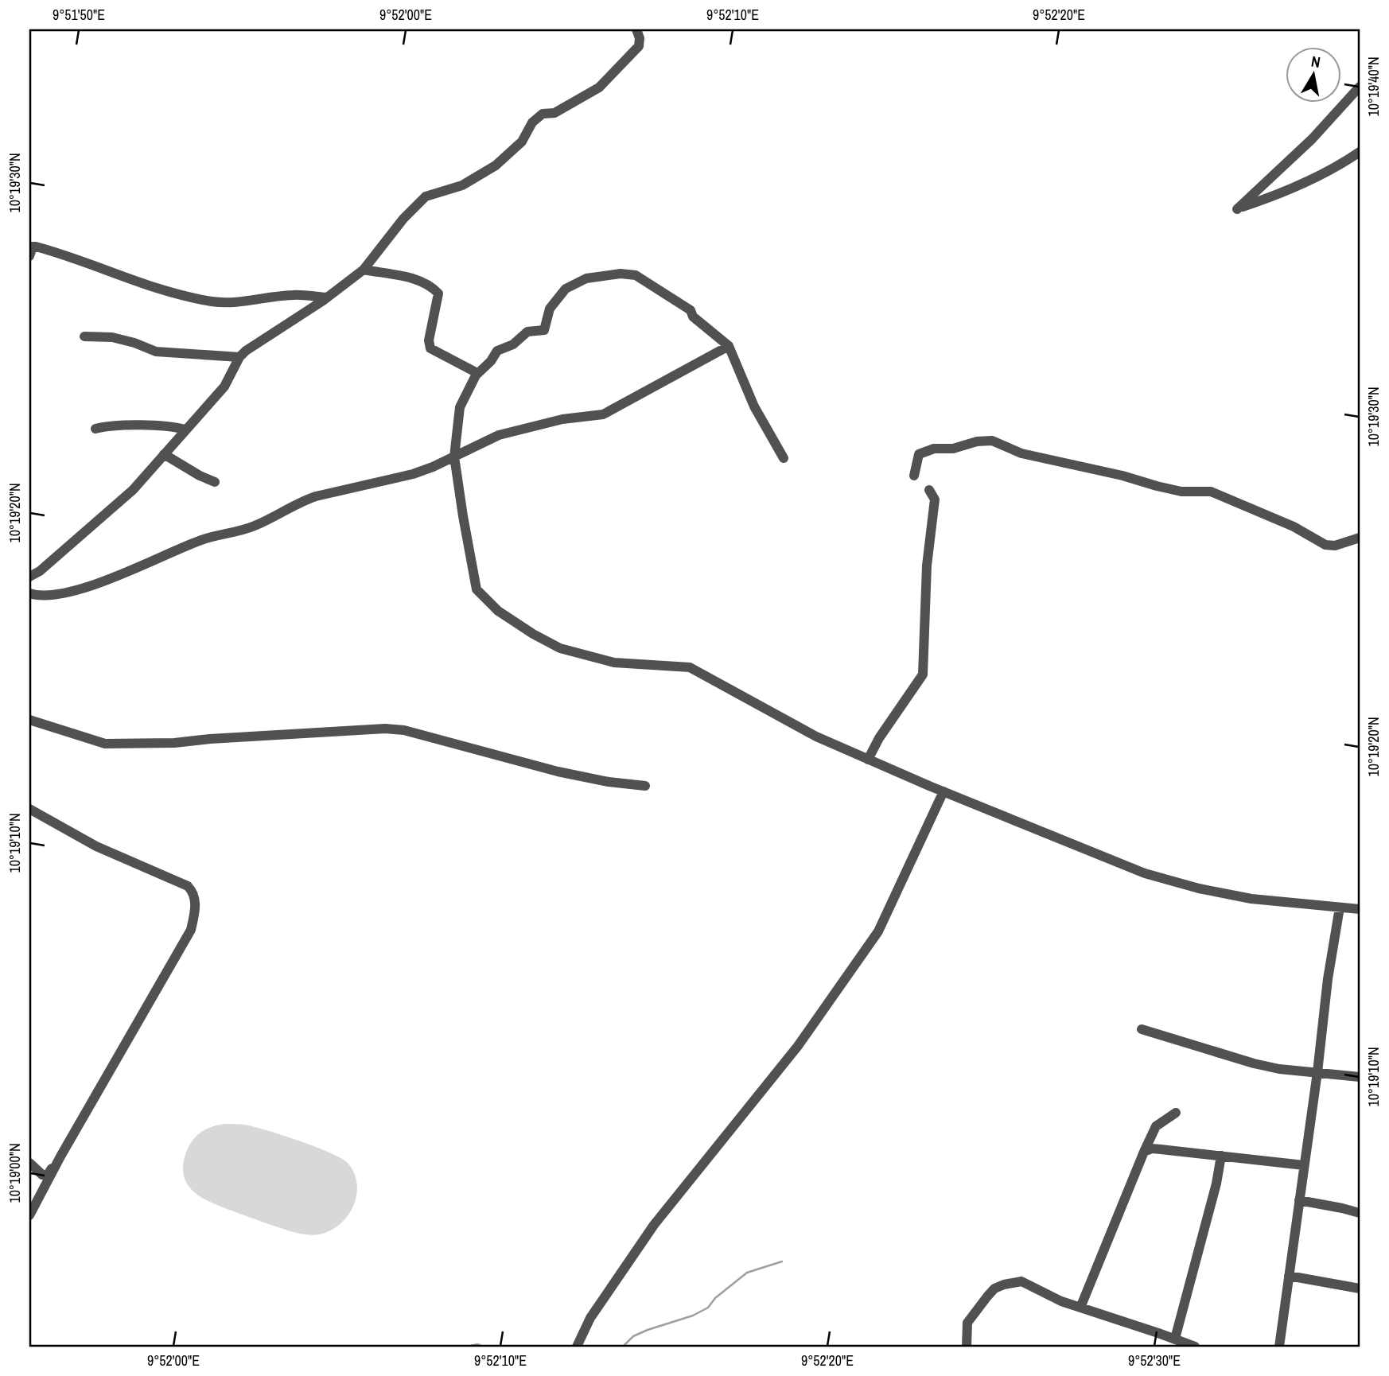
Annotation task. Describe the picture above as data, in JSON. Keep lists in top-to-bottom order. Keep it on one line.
{"north":"top","coordinates":["9°51'50\"E","9°52'00\"E","9°52'10\"E","9°52'20\"E","10°19'40\"N","10°19'30\"N","10°19'20\"N","10°19'10\"N","10°19'00\"N","9°52'30\"E"]}
